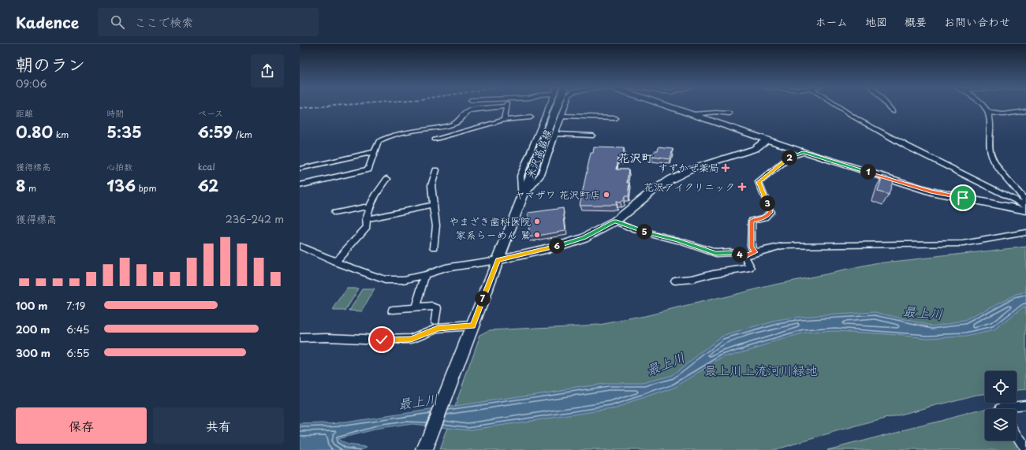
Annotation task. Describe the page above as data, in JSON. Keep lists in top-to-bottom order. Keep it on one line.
{"streets":{"main road":["米沢高畠線"]},"districts":["花沢町"],"water":["最上川"],"parks":["最上川上流河川緑地"],"places":{"health":["すずかぜ薬局","花沢アイクリニック"],"other":["ヤマザワ 花沢町店","やまざき歯科医院","家系らーめん 鷲"]},"page":{"header":"Kadence","search":"ここで検索","nav":["ホーム","地図","概要","お問い合わせ"],"heading":["朝のラン","09:06"],"stats":[["距離","0.80 km"],["時間","5:35"],["ペース","6:59 /km"],["獲得標高","8 m"],["心拍数","136 bpm"],["kcal","62"]],"pins":["2","1","3","5","6","4","7"],"chart":["獲得標高","236–242 m"],"list":[{"name":"100 m","note":"7:19"},{"name":"200 m","note":"6:45"},{"name":"300 m","note":"6:55"}],"buttons":["保存","共有"]}}
